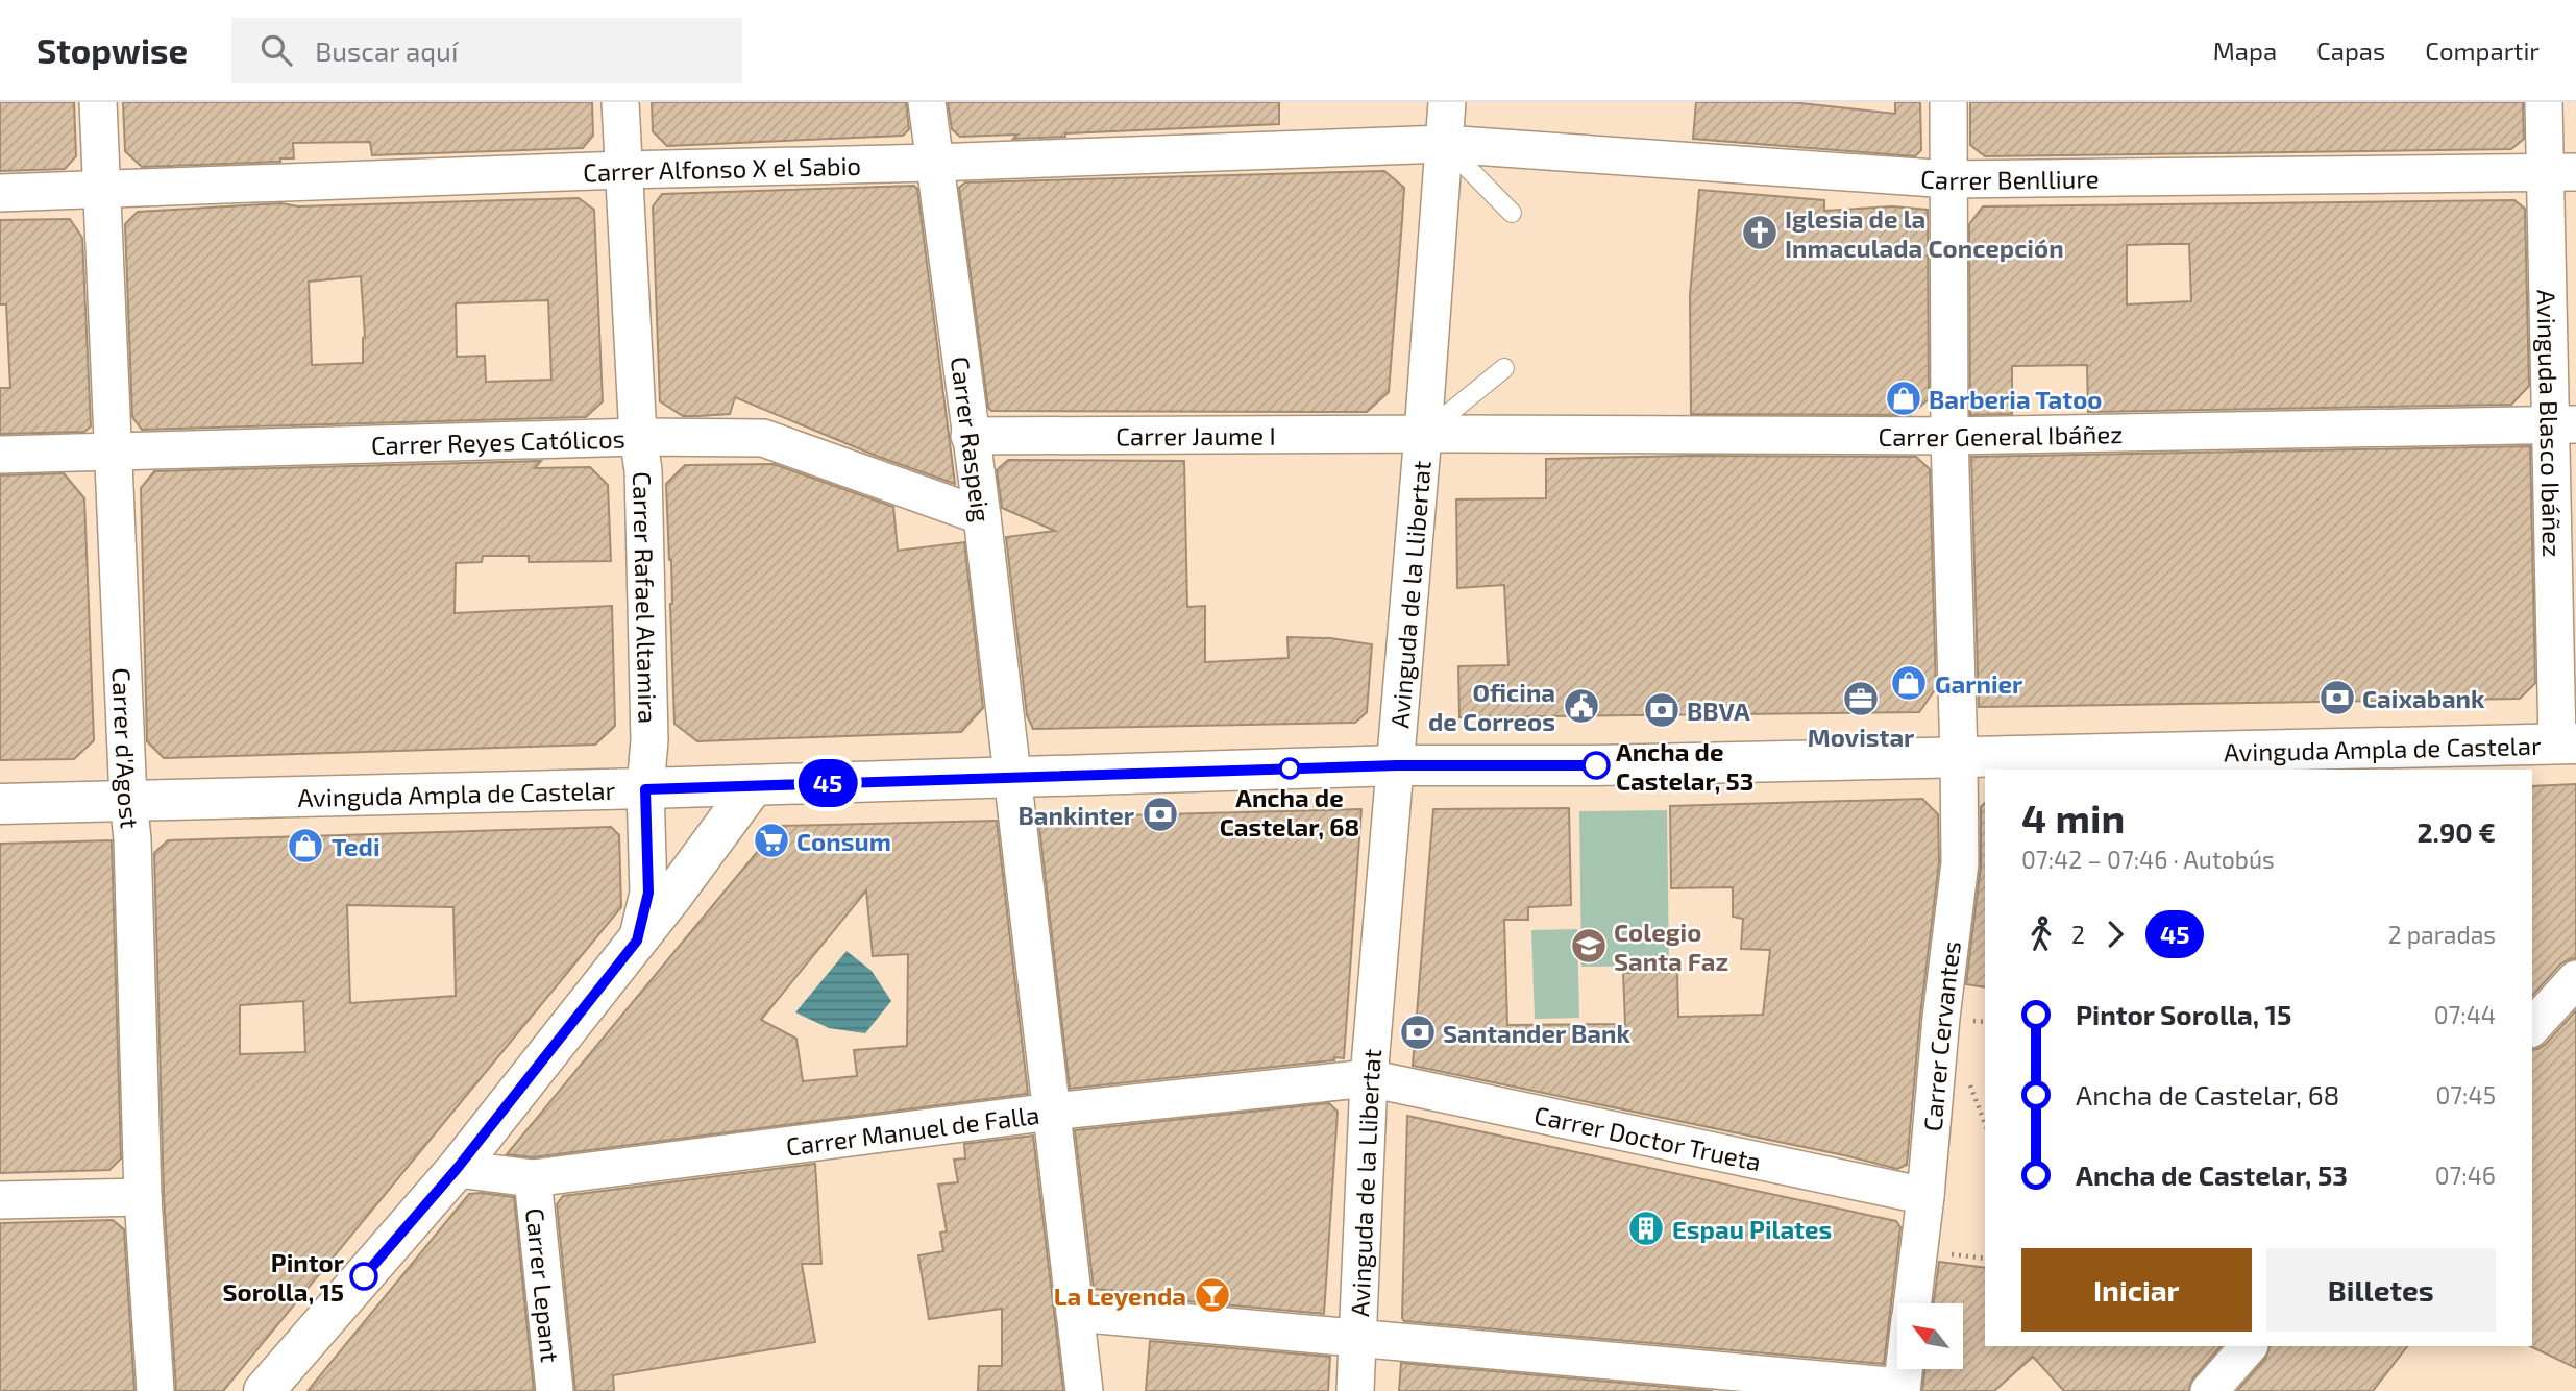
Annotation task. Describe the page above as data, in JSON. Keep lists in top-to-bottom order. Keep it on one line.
{"streets":{"main road":["Avinguda Ampla de Castelar"],"street":["Carrer Alfonso X el Sabio","Carrer Benlliure","Avinguda Blasco Ibáñez","Carrer General Ibáñez","Carrer Jaume I","Carrer Raspeig","Carrer Reyes Católicos","Avinguda de la Llibertat","Carrer Rafael Altamira","Carrer d'Agost","Carrer Cervantes","Carrer Manuel de Falla","Carrer Doctor Trueta","Carrer Lepant"]},"crossings":[["Carrer Alfonso X el Sabio","Carrer Benlliure"],["Carrer Alfonso X el Sabio","Carrer Raspeig"],["Carrer Alfonso X el Sabio","Avinguda de la Llibertat"],["Carrer Alfonso X el Sabio","Carrer Rafael Altamira"],["Carrer Alfonso X el Sabio","Carrer d'Agost"],["Carrer Benlliure","Avinguda Blasco Ibáñez"],["Carrer Benlliure","Avinguda de la Llibertat"],["Carrer Benlliure","Carrer Cervantes"],["Avinguda Blasco Ibáñez","Carrer General Ibáñez"],["Avinguda Blasco Ibáñez","Avinguda Ampla de Castelar"],["Carrer General Ibáñez","Carrer Jaume I"],["Carrer General Ibáñez","Avinguda de la Llibertat"],["Carrer General Ibáñez","Carrer Cervantes"],["Carrer Jaume I","Carrer Raspeig"],["Carrer Jaume I","Avinguda de la Llibertat"],["Carrer Raspeig","Carrer Reyes Católicos"],["Carrer Raspeig","Avinguda Ampla de Castelar"],["Carrer Raspeig","Carrer Manuel de Falla"],["Carrer Reyes Católicos","Carrer Rafael Altamira"],["Carrer Reyes Católicos","Carrer d'Agost"],["Avinguda de la Llibertat","Avinguda Ampla de Castelar"],["Avinguda de la Llibertat","Carrer Manuel de Falla"],["Avinguda de la Llibertat","Carrer Doctor Trueta"],["Carrer Rafael Altamira","Avinguda Ampla de Castelar"],["Carrer d'Agost","Avinguda Ampla de Castelar"],["Avinguda Ampla de Castelar","Carrer Cervantes"],["Carrer Cervantes","Carrer Doctor Trueta"],["Carrer Manuel de Falla","Carrer Doctor Trueta"],["Carrer Manuel de Falla","Carrer Lepant"]],"places":{"church":["Iglesia de la Inmaculada Concepción"],"shop":["Barberia Tatoo","Garnier","Tedi"],"bank":["Caixabank","BBVA","Bankinter","Santander Bank"],"office":["Movistar"],"public building":["Oficina de Correos"],"other":["Ancha de Castelar, 53","Ancha de Castelar, 68","Pintor Sorolla, 15"],"supermarket":["Consum"],"school or university":["Colegio Santa Faz"],"building":["Espau Pilates"],"bar":["La Leyenda"]},"lines":["bus line 45"],"north":"top left","page":{"header":"Stopwise","search":"Buscar aquí","nav":["Mapa","Capas","Compartir"],"on_map":"45","heading":["4 min","07:42 – 07:46 · Autobús","2.90 €"],"legs":["2","45","2 paradas"],"list":[{"name":"Pintor Sorolla, 15","value":"07:44"},{"name":"Ancha de Castelar, 68","value":"07:45"},{"name":"Ancha de Castelar, 53","value":"07:46"}],"buttons":["Iniciar","Billetes"]}}
